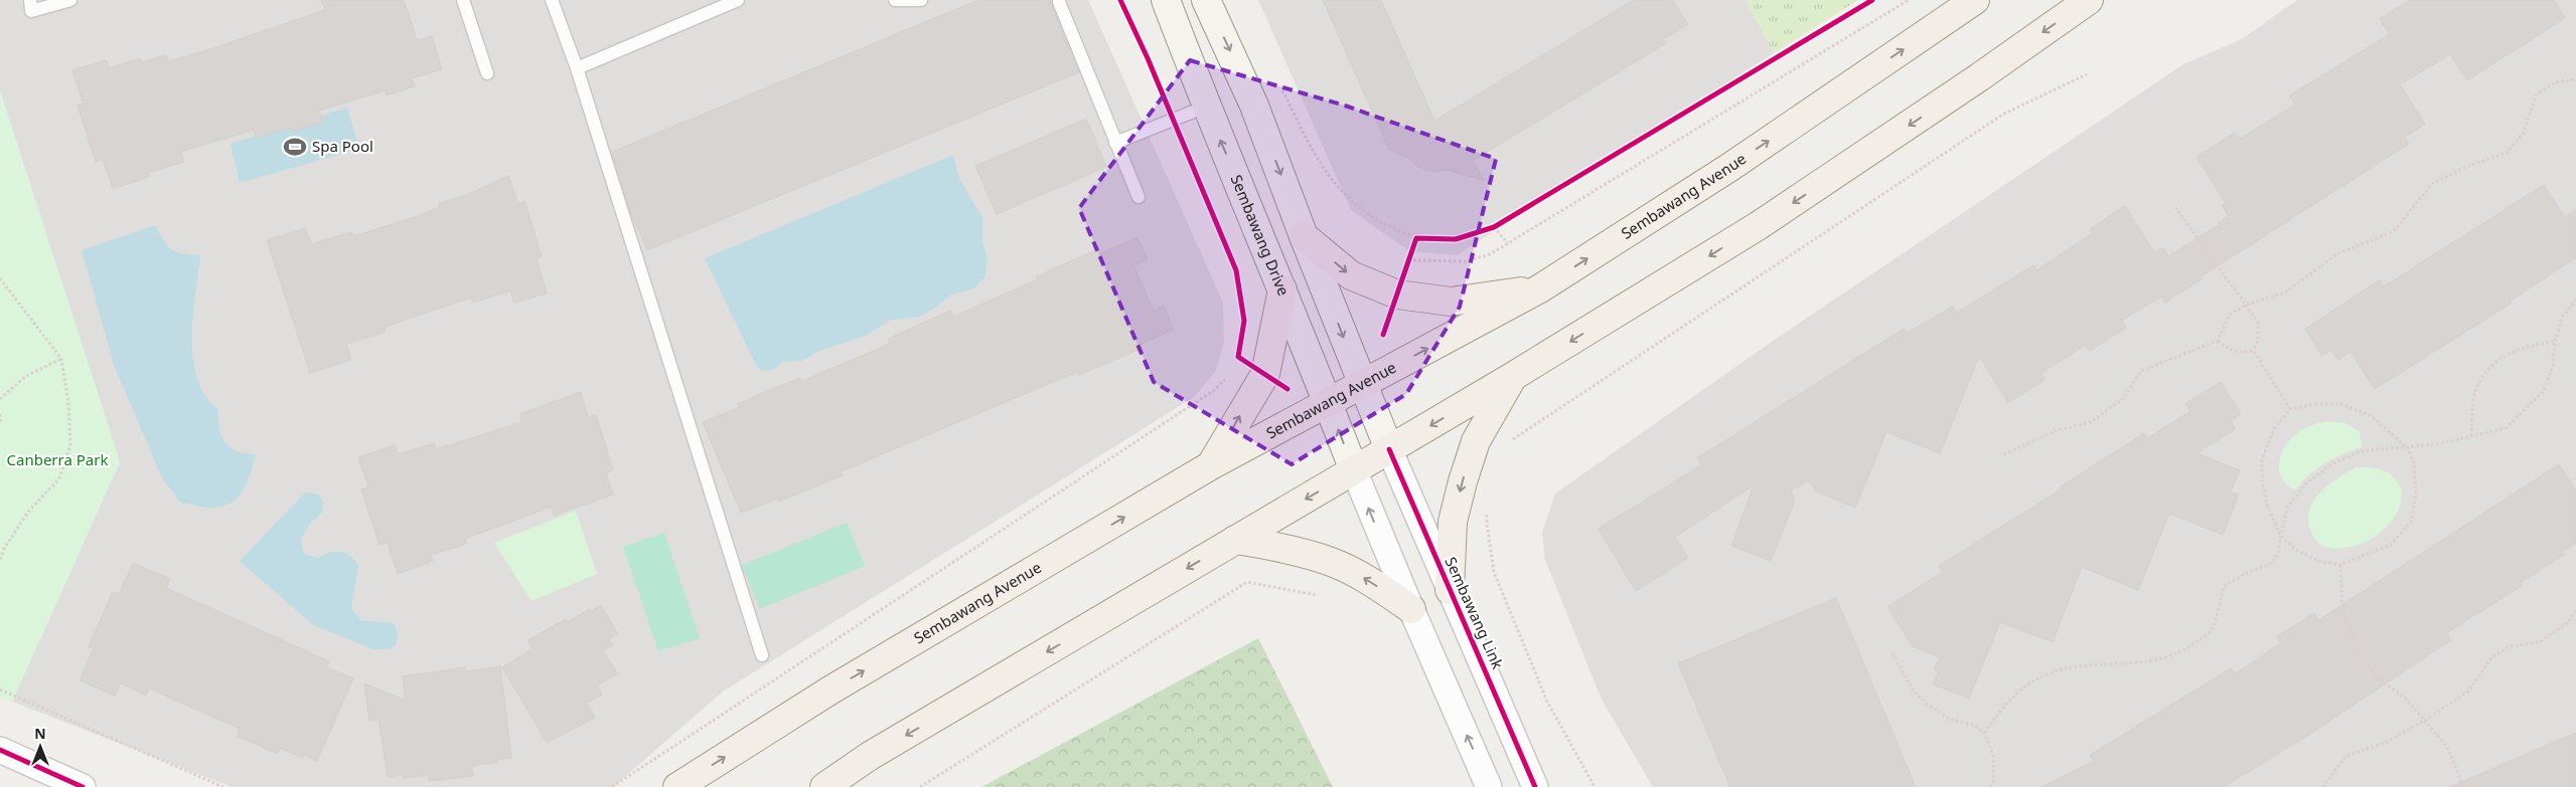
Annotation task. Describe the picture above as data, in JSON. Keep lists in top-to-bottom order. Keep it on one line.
{"streets":{"main road":["Sembawang Avenue","Sembawang Drive"],"street":["Sembawang Link"]},"crossings":[["Sembawang Avenue","Sembawang Drive"]],"parks":["Canberra Park"],"places":{"sports":["Spa Pool"]},"north":"top"}
